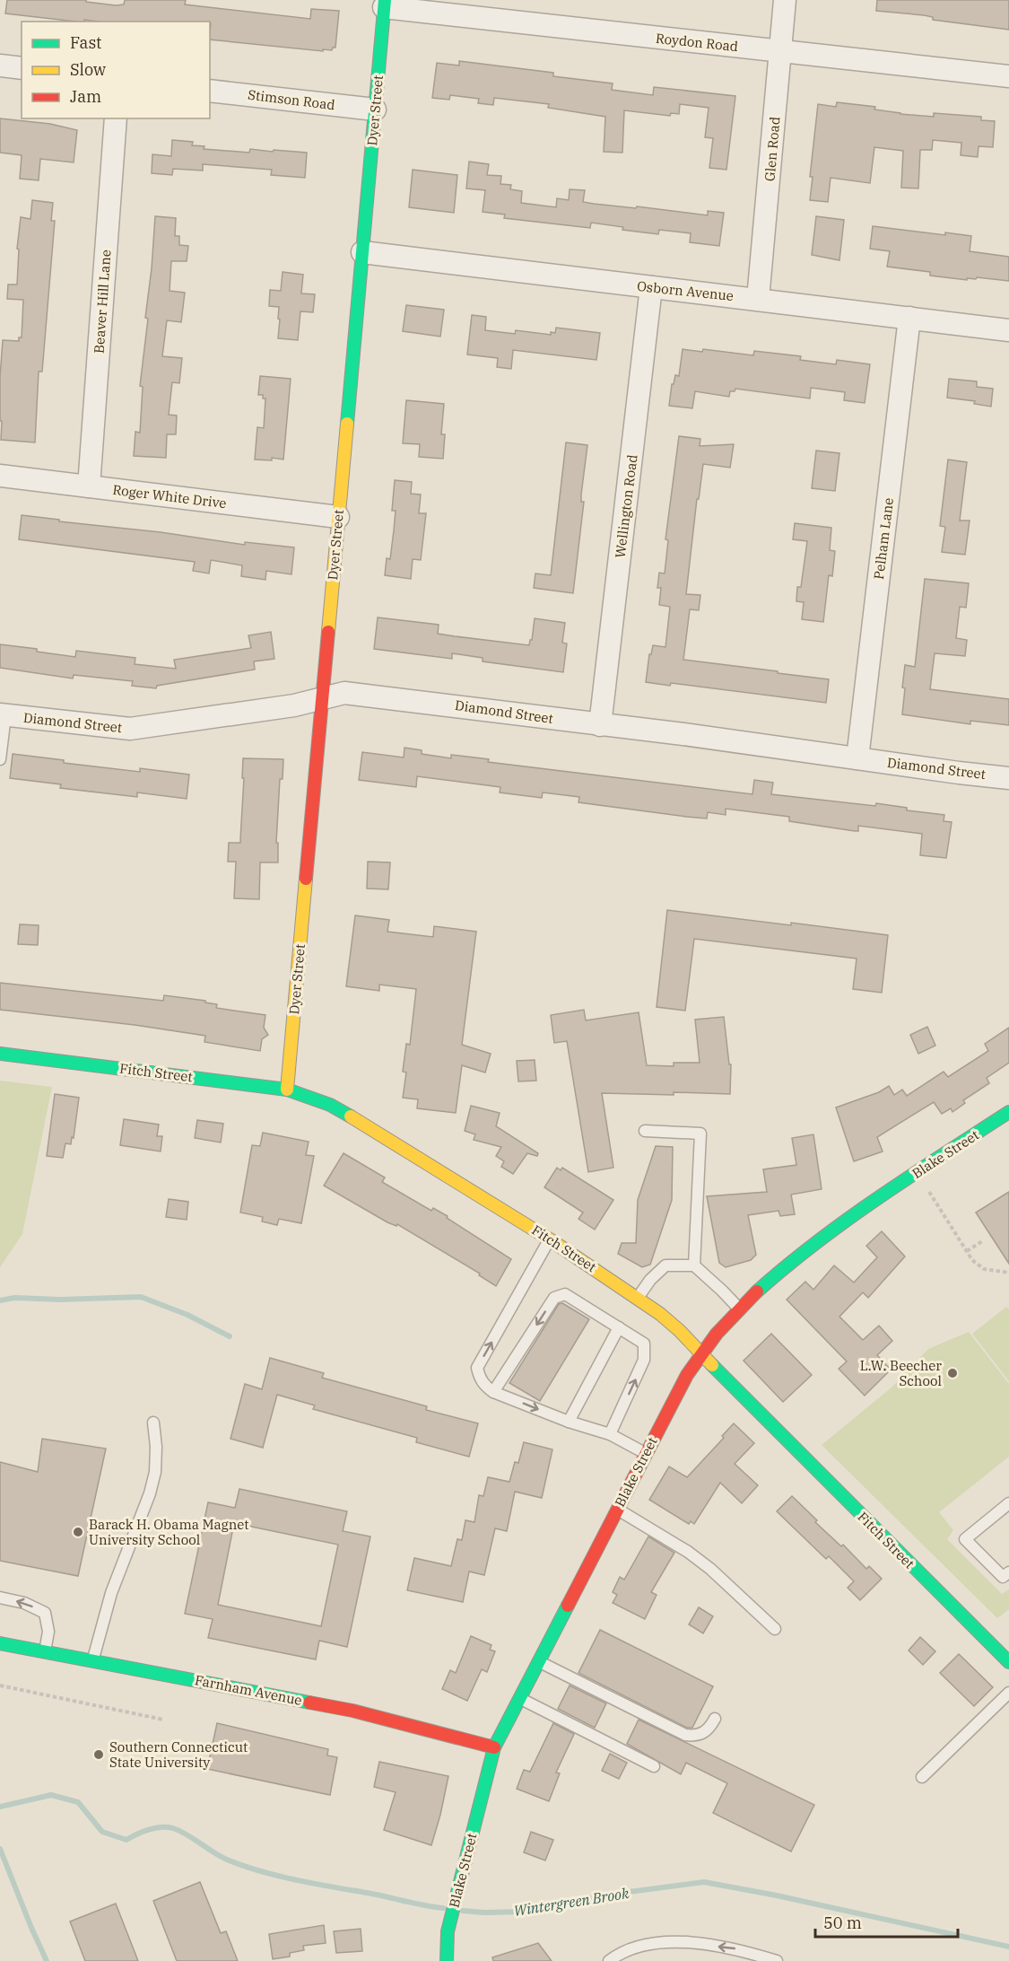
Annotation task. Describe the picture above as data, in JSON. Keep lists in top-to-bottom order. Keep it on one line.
{"streets":{"street":["Roydon Road","Stimson Road","Dyer Street","Glen Road","Osborn Avenue","Beaver Hill Lane","Roger White Drive","Wellington Road","Pelham Lane","Diamond Street","Fitch Street","Blake Street","Farnham Avenue"]},"crossings":[["Roydon Road","Dyer Street"],["Roydon Road","Glen Road"],["Stimson Road","Dyer Street"],["Dyer Street","Osborn Avenue"],["Dyer Street","Roger White Drive"],["Dyer Street","Diamond Street"],["Dyer Street","Fitch Street"],["Glen Road","Osborn Avenue"],["Osborn Avenue","Wellington Road"],["Osborn Avenue","Pelham Lane"],["Beaver Hill Lane","Roger White Drive"],["Wellington Road","Diamond Street"],["Pelham Lane","Diamond Street"],["Fitch Street","Blake Street"],["Blake Street","Farnham Avenue"]],"water":["Wintergreen Brook"],"places":["L.W. Beecher School","Barack H. Obama Magnet University School","Southern Connecticut State University"],"legend":["Fast","Slow","Jam"],"scale_bar":"50 m"}
